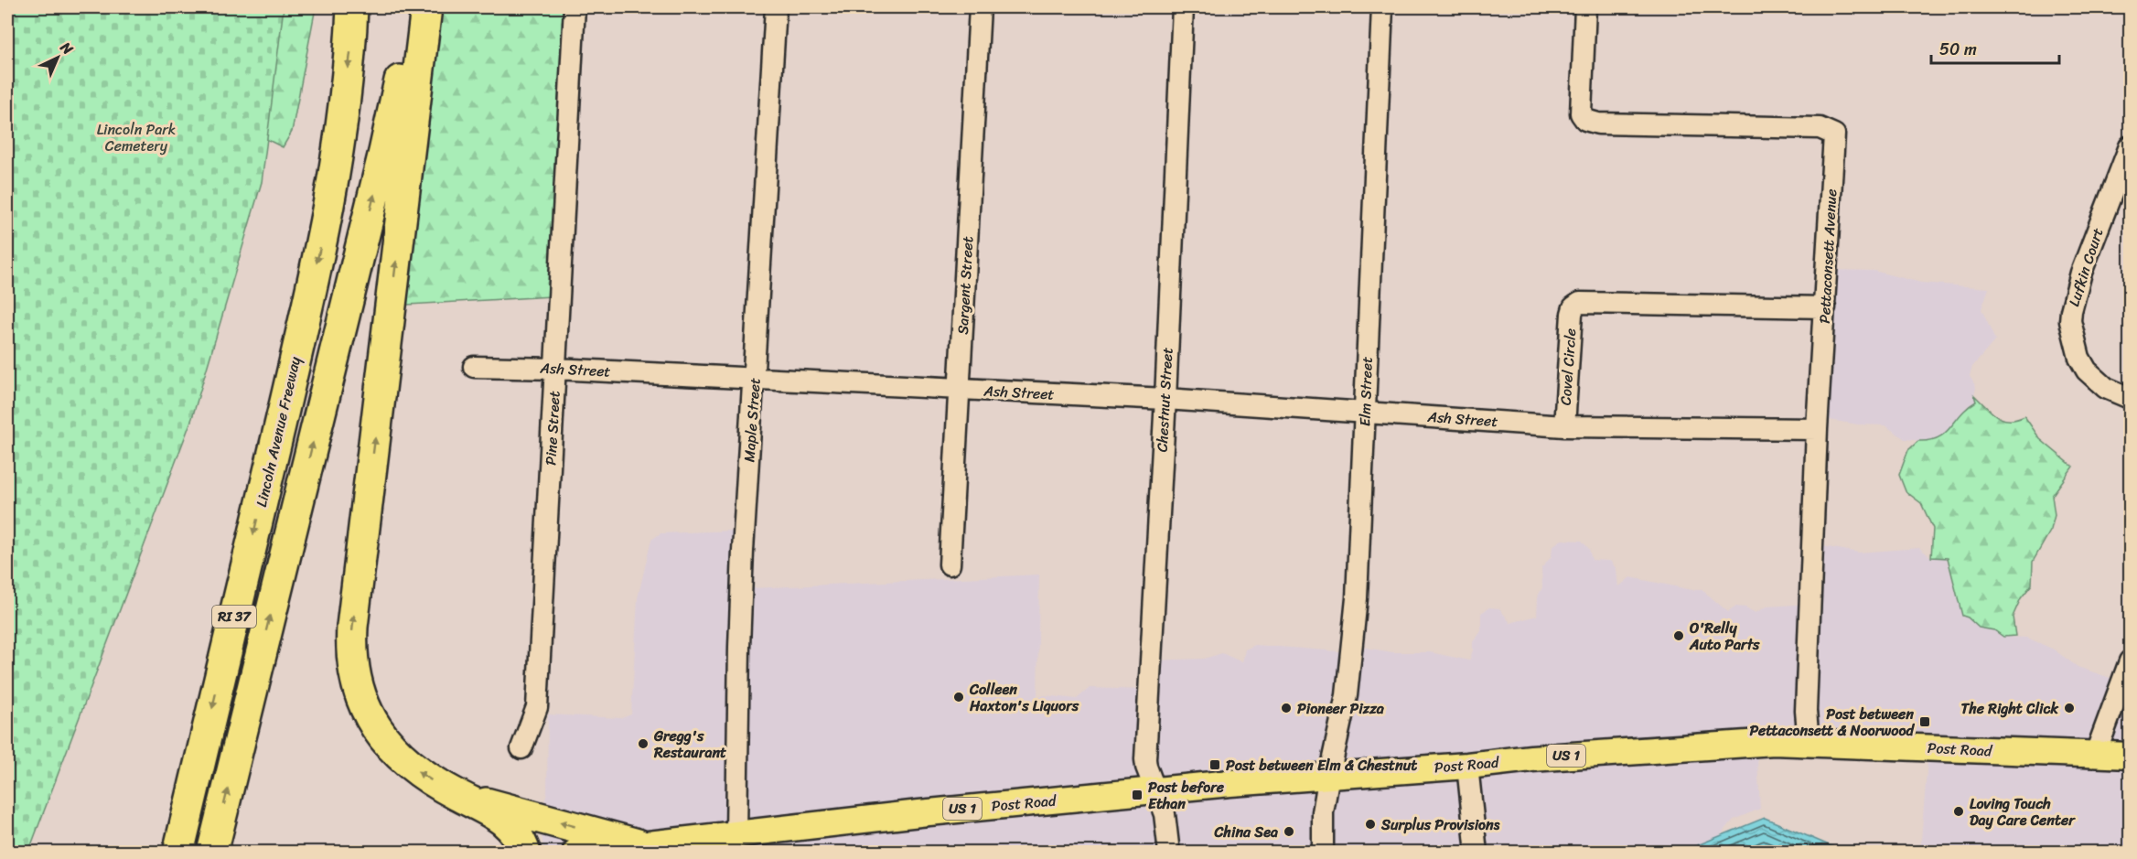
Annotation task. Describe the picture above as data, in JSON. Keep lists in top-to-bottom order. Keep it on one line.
{"streets":{"highway":["Lincoln Avenue Freeway","RI 37"],"main road":["Post Road","US 1"],"street":["Pettaconsett Avenue","Lufkin Court","Sargent Street","Covel Circle","Ash Street","Elm Street","Chestnut Street","Maple Street","Pine Street"]},"crossings":[["Pettaconsett Avenue","Covel Circle"],["Pettaconsett Avenue","Post Road"],["Sargent Street","Ash Street"],["Covel Circle","Ash Street"],["Ash Street","Elm Street"],["Ash Street","Chestnut Street"],["Ash Street","Maple Street"],["Ash Street","Pine Street"],["Elm Street","Post Road"],["Chestnut Street","Post Road"],["Maple Street","Post Road"]],"parks":["Lincoln Park Cemetery"],"places":{"other":["O'Relly Auto Parts","Colleen Haxton's Liquors","Pioneer Pizza","The Right Click","Gregg's Restaurant","Loving Touch Day Care Center","Surplus Provisions","China Sea"],"transit":["Post between Pettaconsett & Noorwood","Post between Elm & Chestnut","Post before Ethan"]},"scale_bar":"50 m","north":"top right"}
